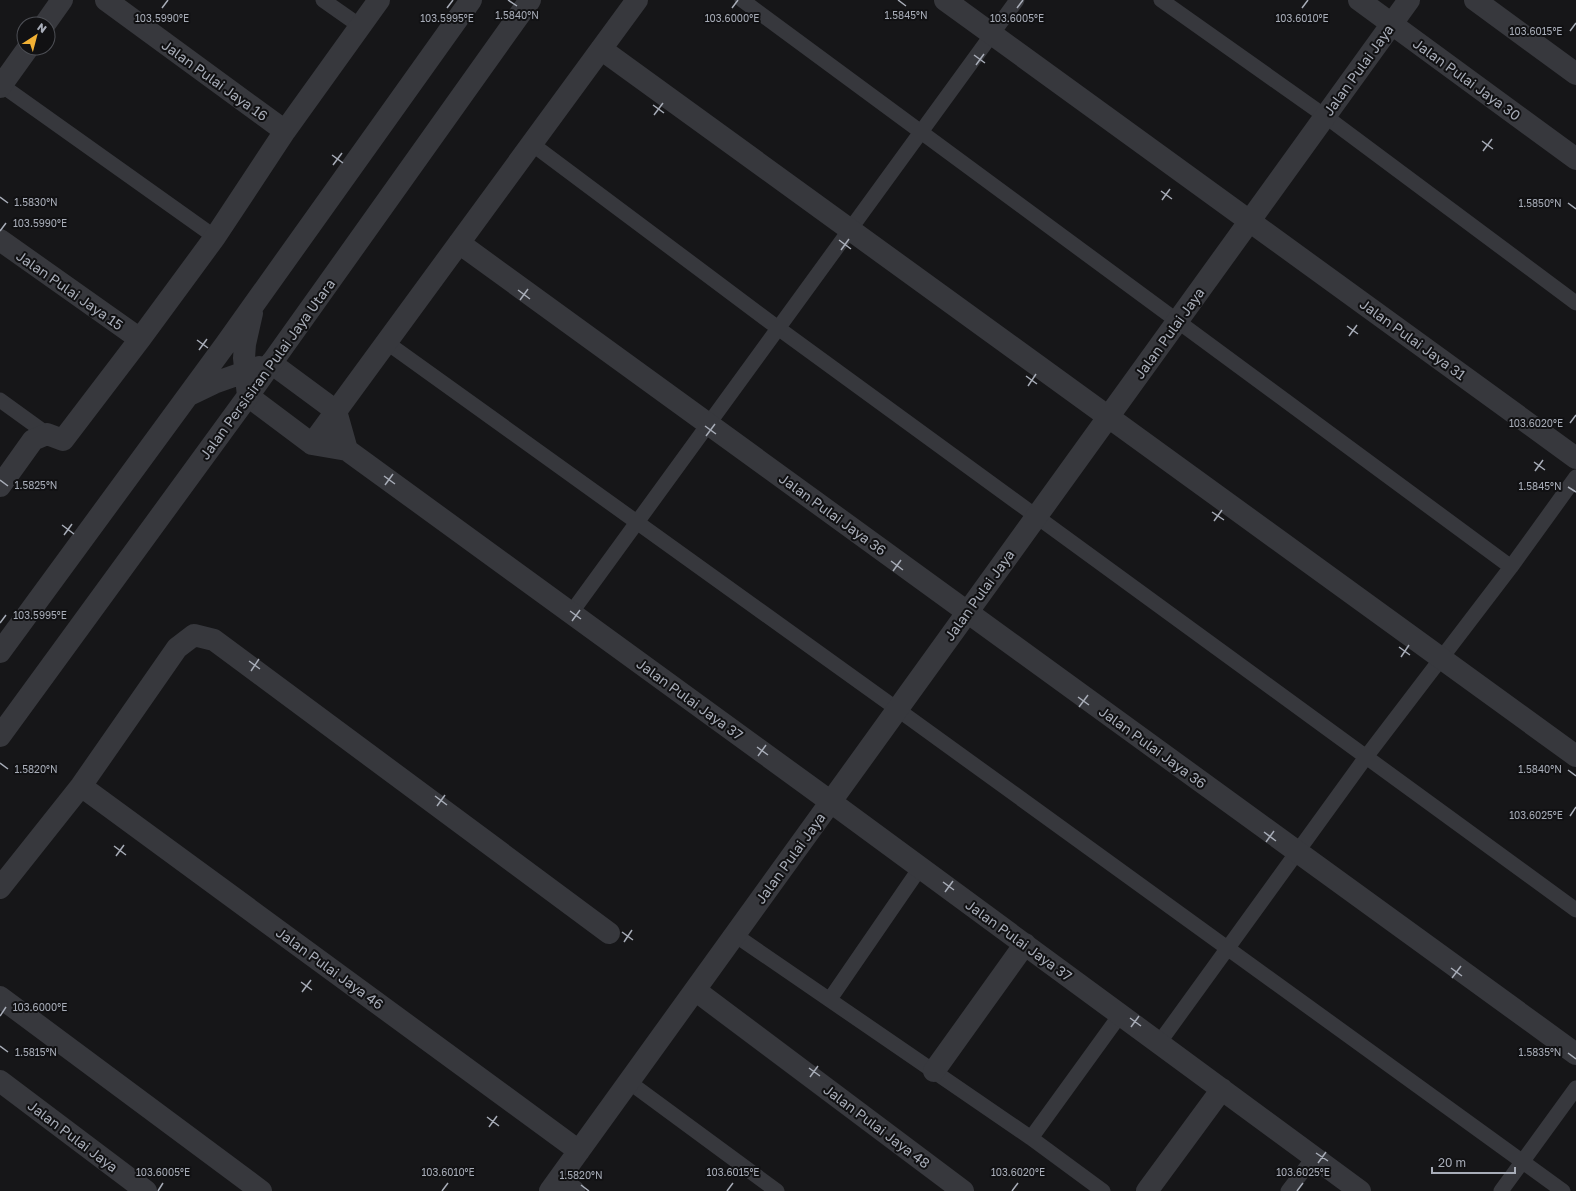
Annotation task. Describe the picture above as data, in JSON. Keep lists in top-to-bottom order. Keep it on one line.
{"streets":{"street":["Jalan Pulai Jaya","Jalan Pulai Jaya 30","Jalan Pulai Jaya 16","Jalan Pulai Jaya 15","Jalan Pulai Jaya 31","Jalan Persisiran Pulai Jaya Utara","Jalan Pulai Jaya 36","Jalan Pulai Jaya 37","Jalan Pulai Jaya 46","Jalan Pulai Jaya 48"]},"crossings":[["Jalan Pulai Jaya","Jalan Pulai Jaya 30"],["Jalan Pulai Jaya","Jalan Pulai Jaya 31"],["Jalan Pulai Jaya","Jalan Pulai Jaya 36"],["Jalan Pulai Jaya","Jalan Pulai Jaya 37"],["Jalan Pulai Jaya","Jalan Pulai Jaya 46"],["Jalan Pulai Jaya","Jalan Pulai Jaya 48"]],"scale_bar":"20 m","north":"top right","coordinates":["1.5845°N","1.5840°N","103.5990°E","103.5995°E","103.6000°E","103.6005°E","103.6010°E","103.6015°E","1.5830°N","1.5850°N","103.6020°E","1.5825°N","1.5820°N","103.6025°E","1.5815°N","1.5835°N"]}
